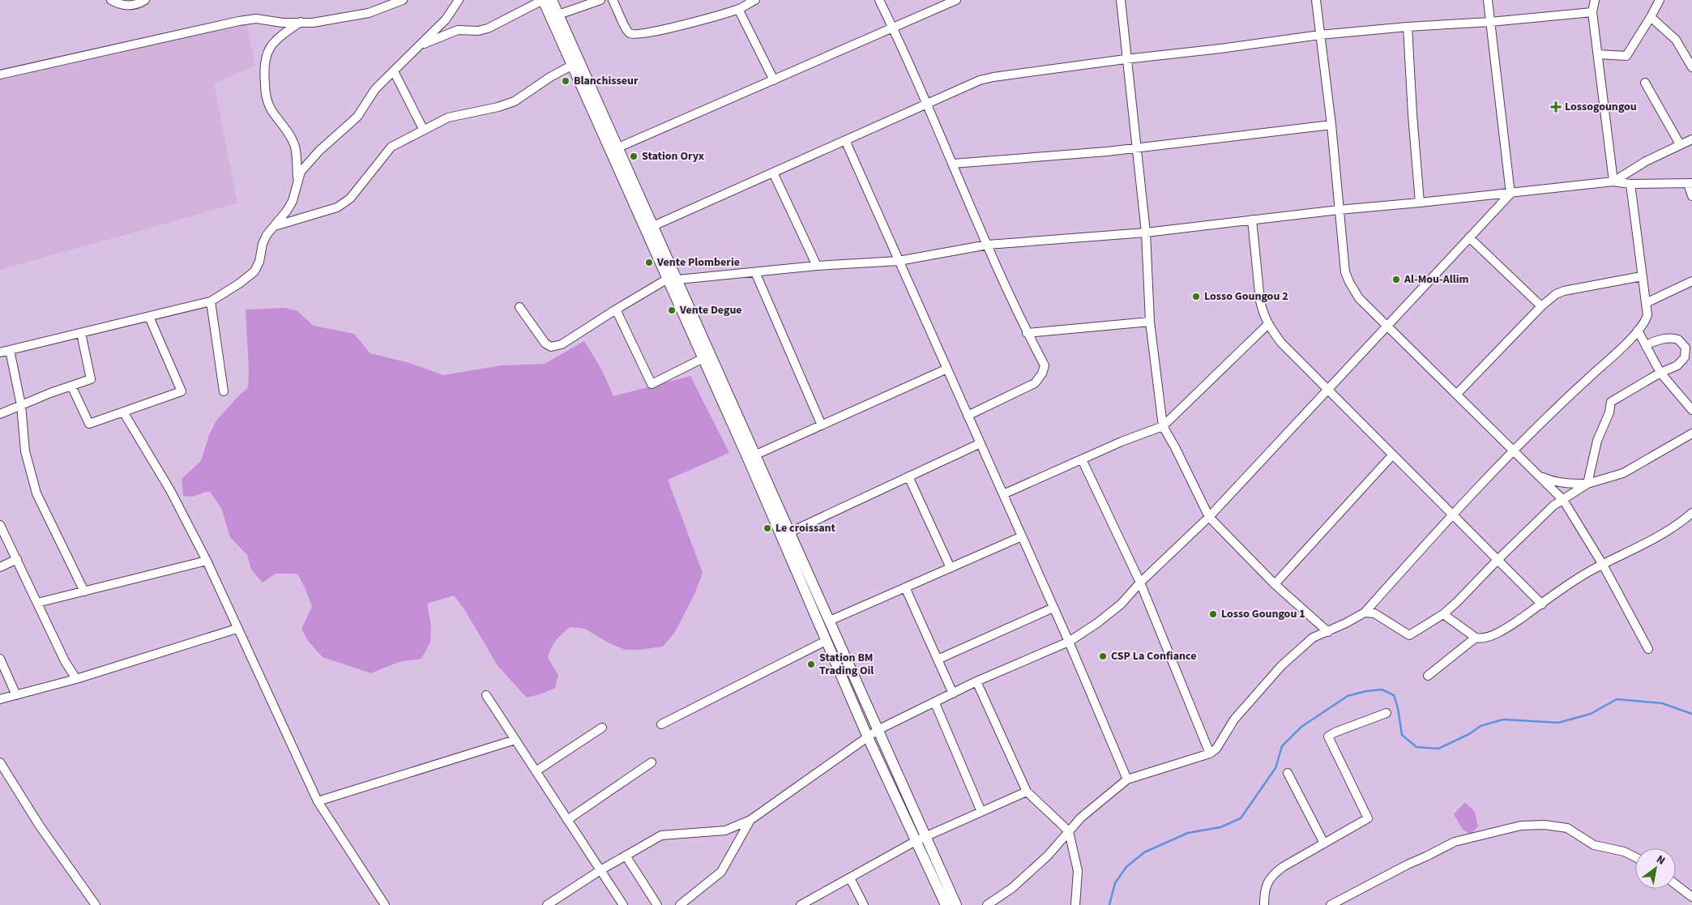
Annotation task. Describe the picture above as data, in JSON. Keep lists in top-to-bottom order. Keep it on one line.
{"places":{"other":["Blanchisseur","Station Oryx","Vente Plomberie","Al-Mou-Allim","Losso Goungou 2","Vente Degue","Le croissant","Losso Goungou 1","CSP La Confiance","Station BM Trading Oil"],"health":["Lossogoungou"]},"north":"top right"}
